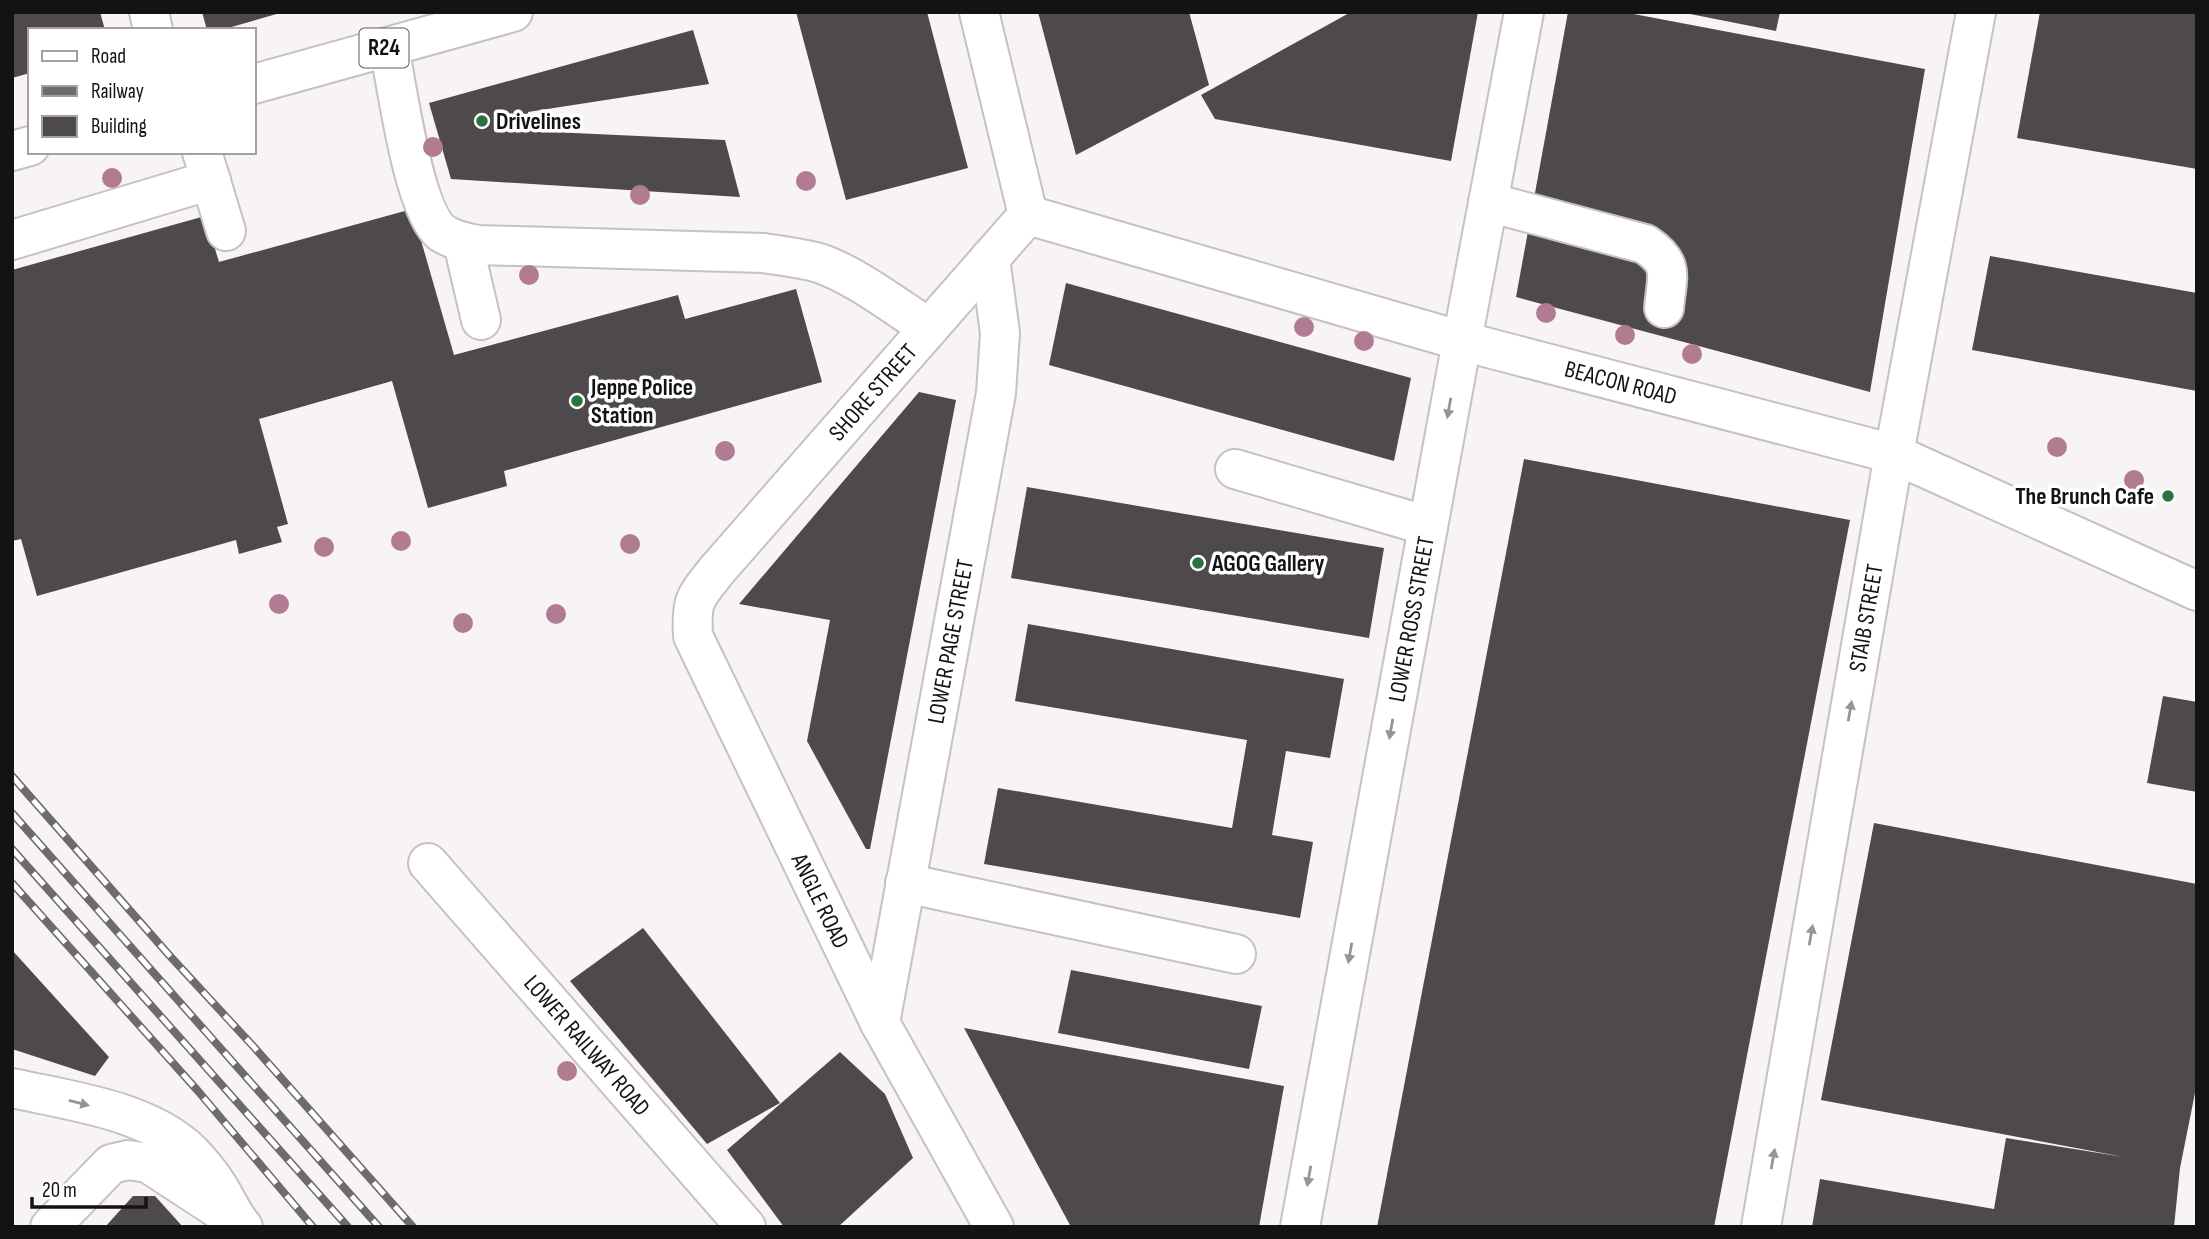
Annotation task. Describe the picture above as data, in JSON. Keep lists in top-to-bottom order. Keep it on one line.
{"streets":{"street":["R24","BEACON ROAD","SHORE STREET","LOWER ROSS STREET","STAIB STREET","LOWER PAGE STREET","ANGLE ROAD","LOWER RAILWAY ROAD"]},"crossings":[["BEACON ROAD","SHORE STREET"],["BEACON ROAD","LOWER ROSS STREET"],["BEACON ROAD","STAIB STREET"],["SHORE STREET","LOWER PAGE STREET"],["SHORE STREET","ANGLE ROAD"],["LOWER PAGE STREET","ANGLE ROAD"]],"one_way":["LOWER ROSS STREET","STAIB STREET"],"places":["Drivelines","Jeppe Police Station","The Brunch Cafe","AGOG Gallery"],"legend":["Road","Railway","Building"],"scale_bar":"20 m"}
